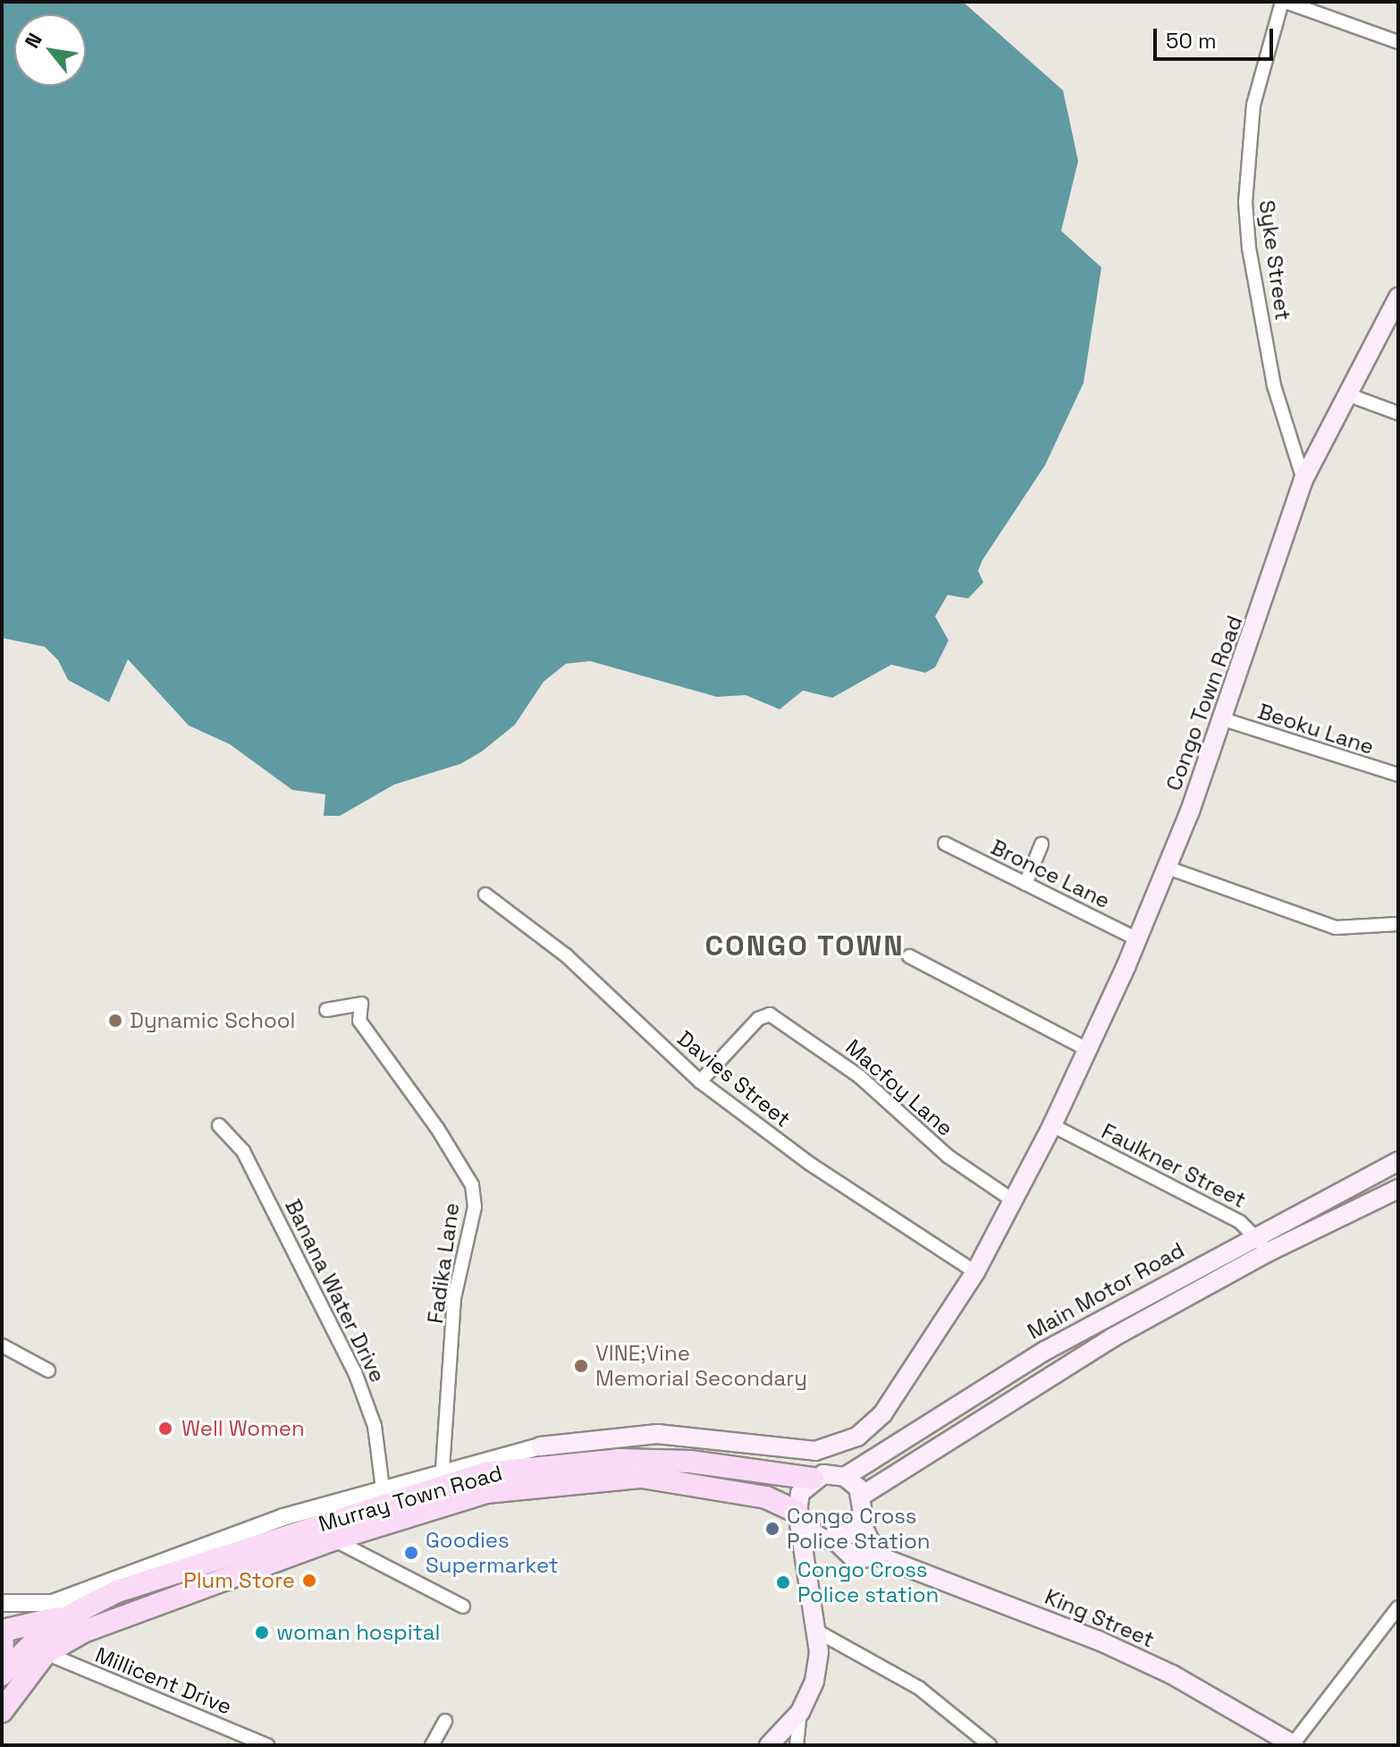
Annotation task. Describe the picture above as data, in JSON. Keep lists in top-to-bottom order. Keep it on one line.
{"streets":{"main road":["Congo Town Road","Main Motor Road","Murray Town Road","King Street"],"street":["Syke Street","Beoku Lane","Bronce Lane","Davies Street","Macfoy Lane","Faulkner Street","Fadika Lane","Banana Water Drive","Millicent Drive"]},"crossings":[["Syke Street","Congo Town Road"],["Congo Town Road","Beoku Lane"],["Congo Town Road","Bronce Lane"],["Congo Town Road","Davies Street"],["Congo Town Road","Macfoy Lane"],["Congo Town Road","Faulkner Street"],["Davies Street","Macfoy Lane"],["Faulkner Street","Main Motor Road"],["Main Motor Road","Murray Town Road"],["Main Motor Road","King Street"],["Murray Town Road","King Street"],["Murray Town Road","Millicent Drive"]],"districts":["CONGO TOWN"],"places":["Dynamic School","VINE;Vine Memorial Secondary","Well Women","Congo Cross Police Station","Goodies Supermarket","Plum Store","Congo Cross Police station","woman hospital"],"scale_bar":"50 m","north":"top left"}
